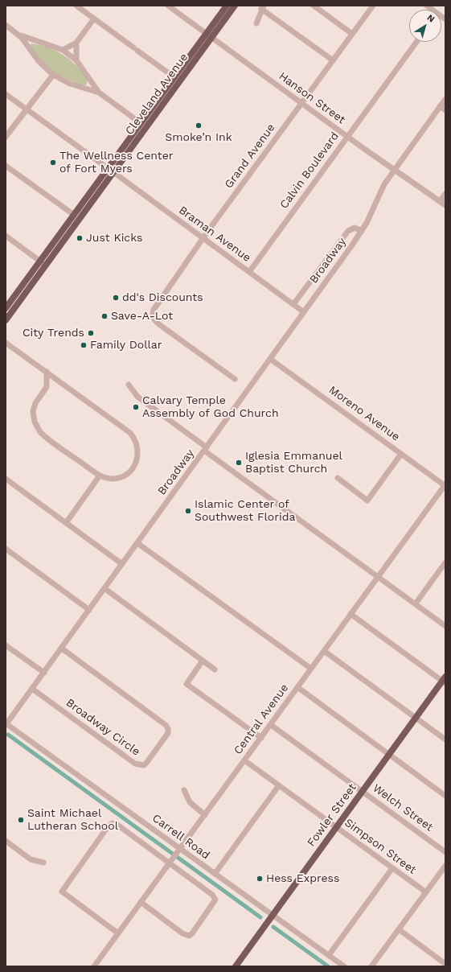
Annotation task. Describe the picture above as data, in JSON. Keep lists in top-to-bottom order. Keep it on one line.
{"streets":{"main road":["Cleveland Avenue","Fowler Street"],"street":["Hanson Street","Grand Avenue","Calvin Boulevard","Braman Avenue","Broadway","Moreno Avenue","Central Avenue","Broadway Circle","Welch Street","Carrell Road","Simpson Street"]},"crossings":[["Cleveland Avenue","Hanson Street"],["Cleveland Avenue","Braman Avenue"],["Hanson Street","Grand Avenue"],["Hanson Street","Calvin Boulevard"],["Hanson Street","Broadway"],["Grand Avenue","Braman Avenue"],["Calvin Boulevard","Braman Avenue"],["Braman Avenue","Broadway"],["Broadway","Moreno Avenue"],["Broadway","Broadway Circle"],["Broadway","Carrell Road"],["Moreno Avenue","Central Avenue"],["Central Avenue","Welch Street"],["Central Avenue","Carrell Road"],["Central Avenue","Simpson Street"],["Welch Street","Fowler Street"],["Fowler Street","Carrell Road"],["Fowler Street","Simpson Street"]],"places":["Smoke’n Ink","The Wellness Center of Fort Myers","Just Kicks","dd's Discounts","Save-A-Lot","City Trends","Family Dollar","Calvary Temple Assembly of God Church","Iglesia Emmanuel Baptist Church","Islamic Center of Southwest Florida","Saint Michael Lutheran School","Hess Express"],"north":"top right"}
